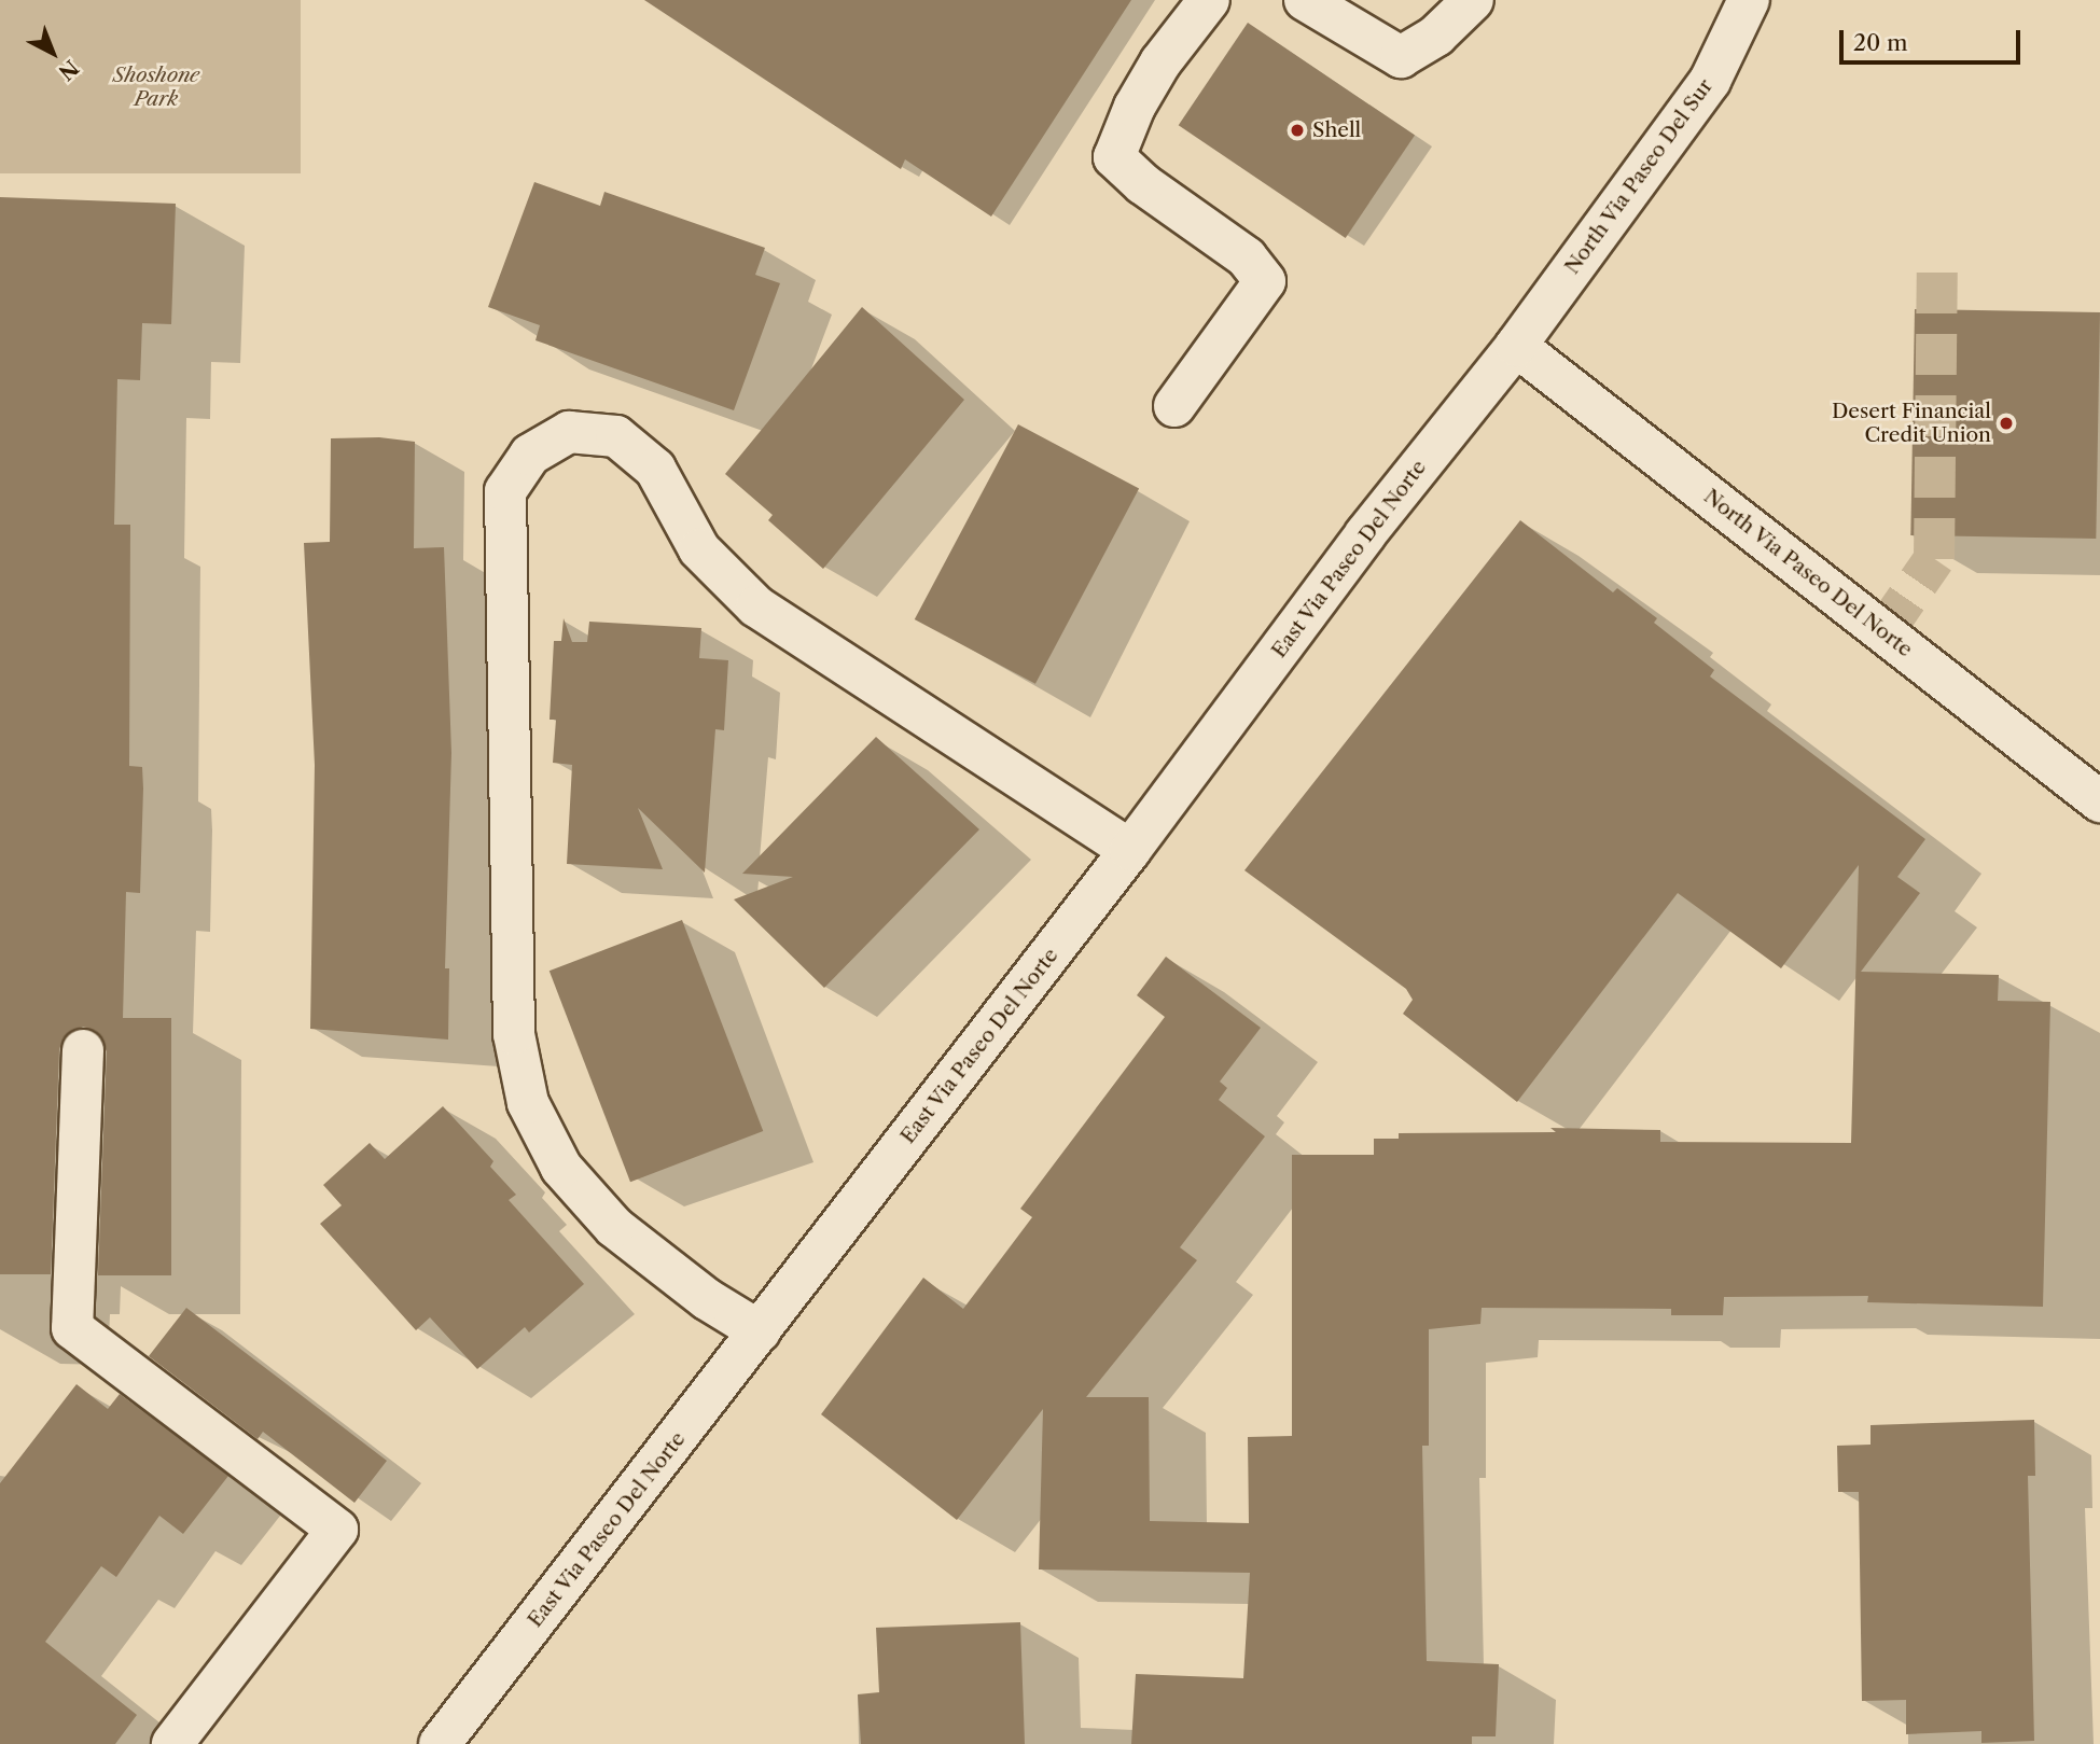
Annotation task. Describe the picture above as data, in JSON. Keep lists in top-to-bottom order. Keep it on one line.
{"streets":{"street":["North Via Paseo Del Sur","East Via Paseo Del Norte","North Via Paseo Del Norte"]},"crossings":[["North Via Paseo Del Sur","East Via Paseo Del Norte"],["North Via Paseo Del Sur","North Via Paseo Del Norte"],["East Via Paseo Del Norte","North Via Paseo Del Norte"]],"parks":["Shoshone Park"],"places":["Shell","Desert Financial Credit Union"],"scale_bar":"20 m","north":"bottom right"}
